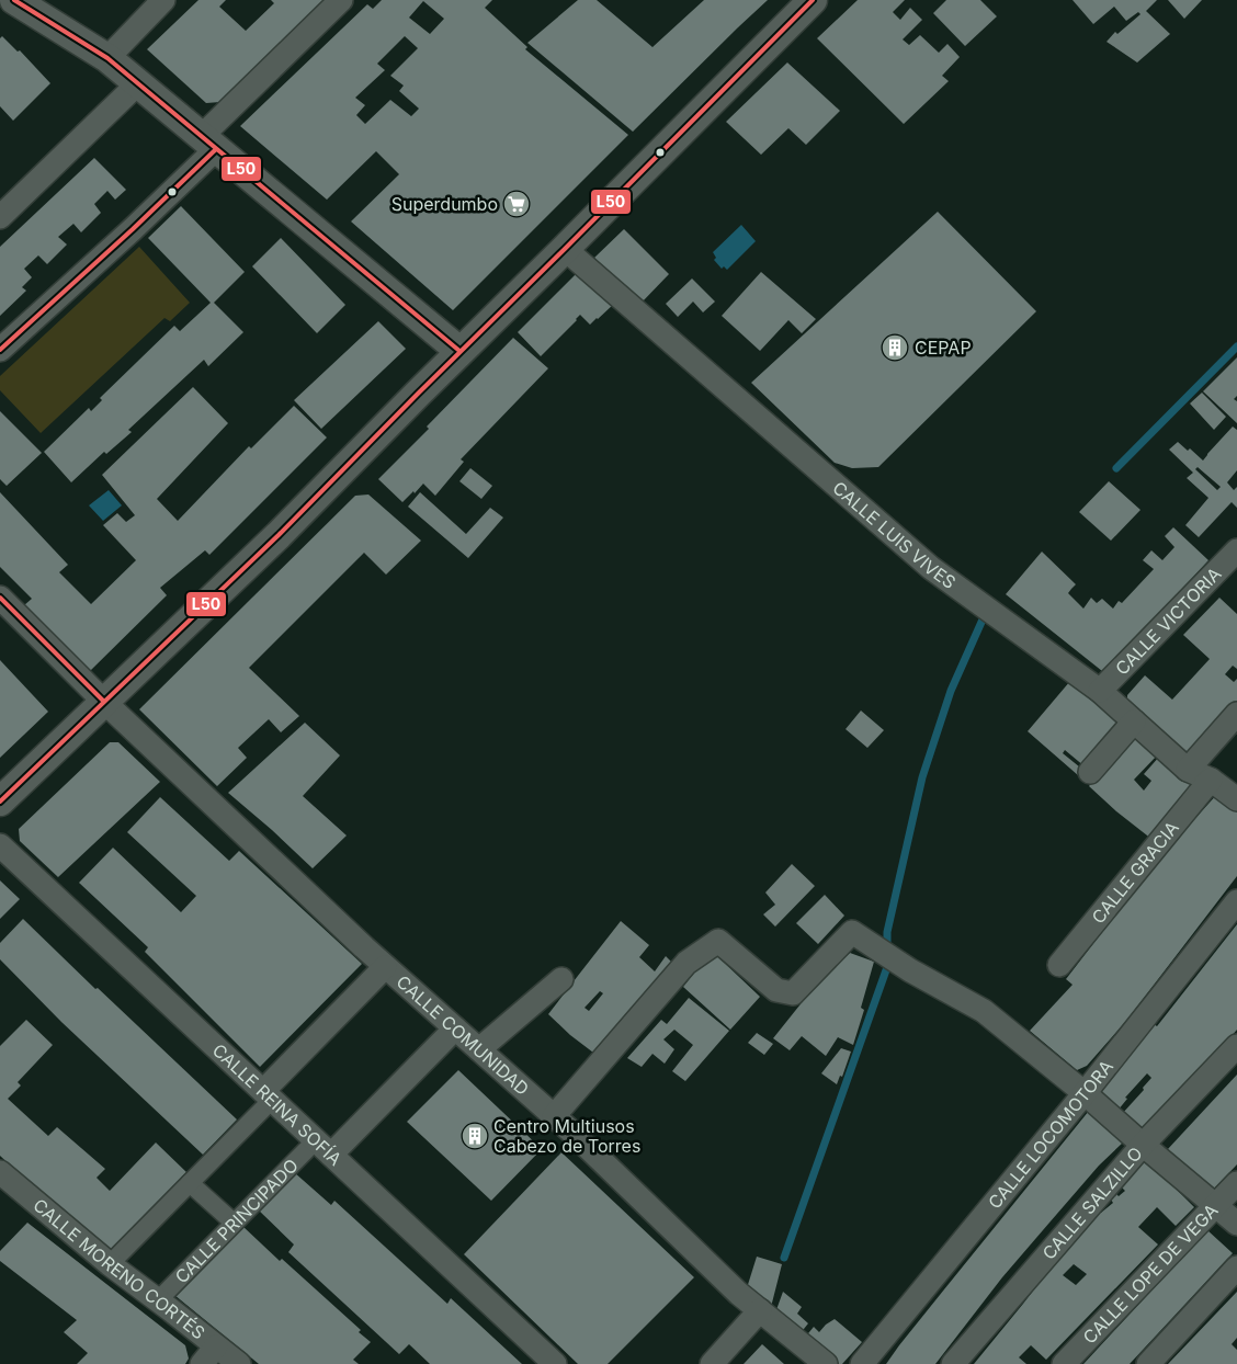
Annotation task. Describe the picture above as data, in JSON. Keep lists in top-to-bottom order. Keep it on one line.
{"streets":{"street":["CALLE LUIS VIVES","CALLE VICTORIA","CALLE GRACIA","CALLE COMUNIDAD","CALLE REINA SOFÍA","CALLE LOCOMOTORA","CALLE SALZILLO","CALLE PRINCIPADO","CALLE MORENO CORTÉS","CALLE LOPE DE VEGA"]},"crossings":[["CALLE LUIS VIVES","CALLE VICTORIA"],["CALLE LUIS VIVES","CALLE GRACIA"],["CALLE REINA SOFÍA","CALLE PRINCIPADO"],["CALLE PRINCIPADO","CALLE MORENO CORTÉS"]],"places":{"supermarket":["Superdumbo"],"building":["CEPAP","Centro Multiusos Cabezo de Torres"]},"lines":["transit line L50"]}
